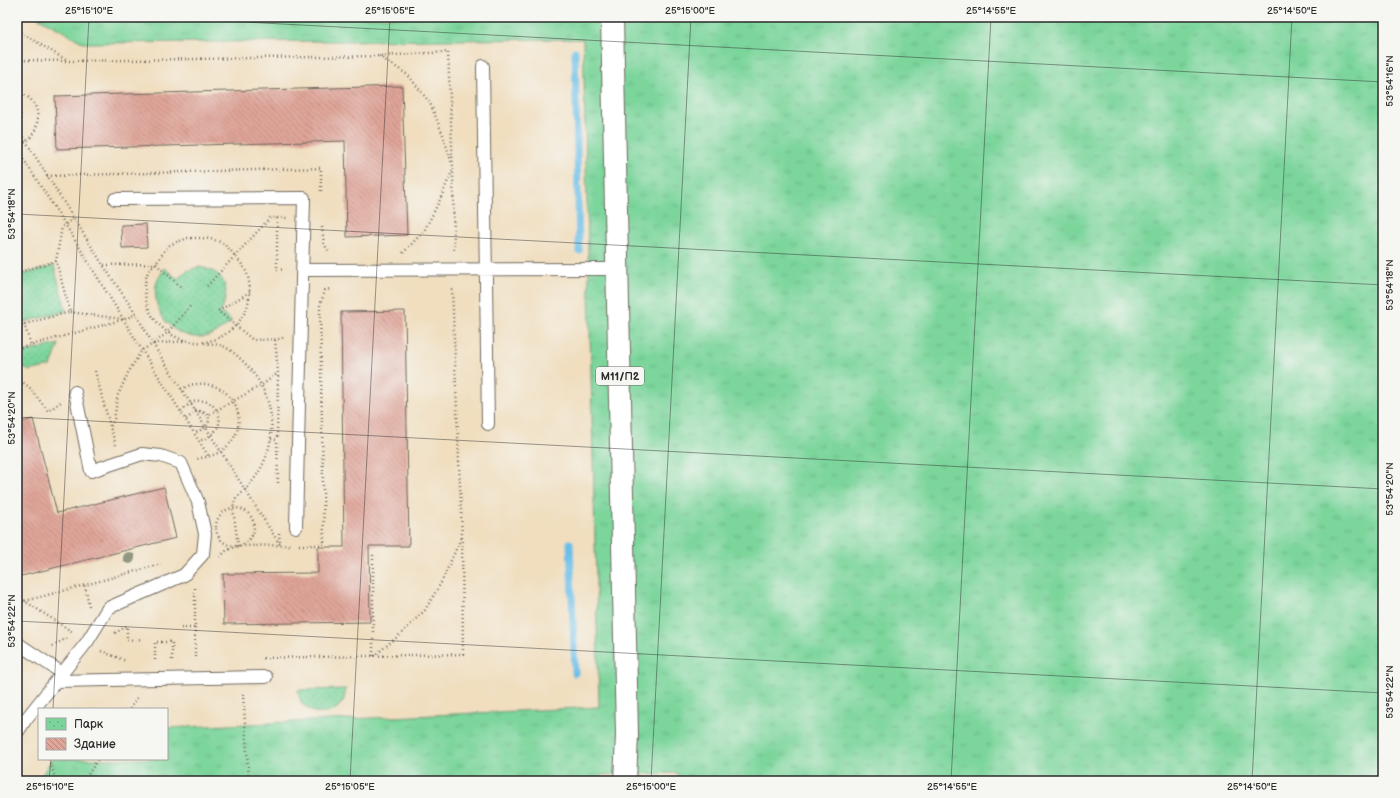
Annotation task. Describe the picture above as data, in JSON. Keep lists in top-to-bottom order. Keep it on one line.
{"streets":{"highway":["М11/П2"]},"legend":["Парк","Здание"],"coordinates":["25°15'10\"E","25°15'05\"E","25°15'00\"E","25°14'55\"E","25°14'50\"E","53°54'16\"N","53°54'18\"N","53°54'20\"N","53°54'22\"N"]}
